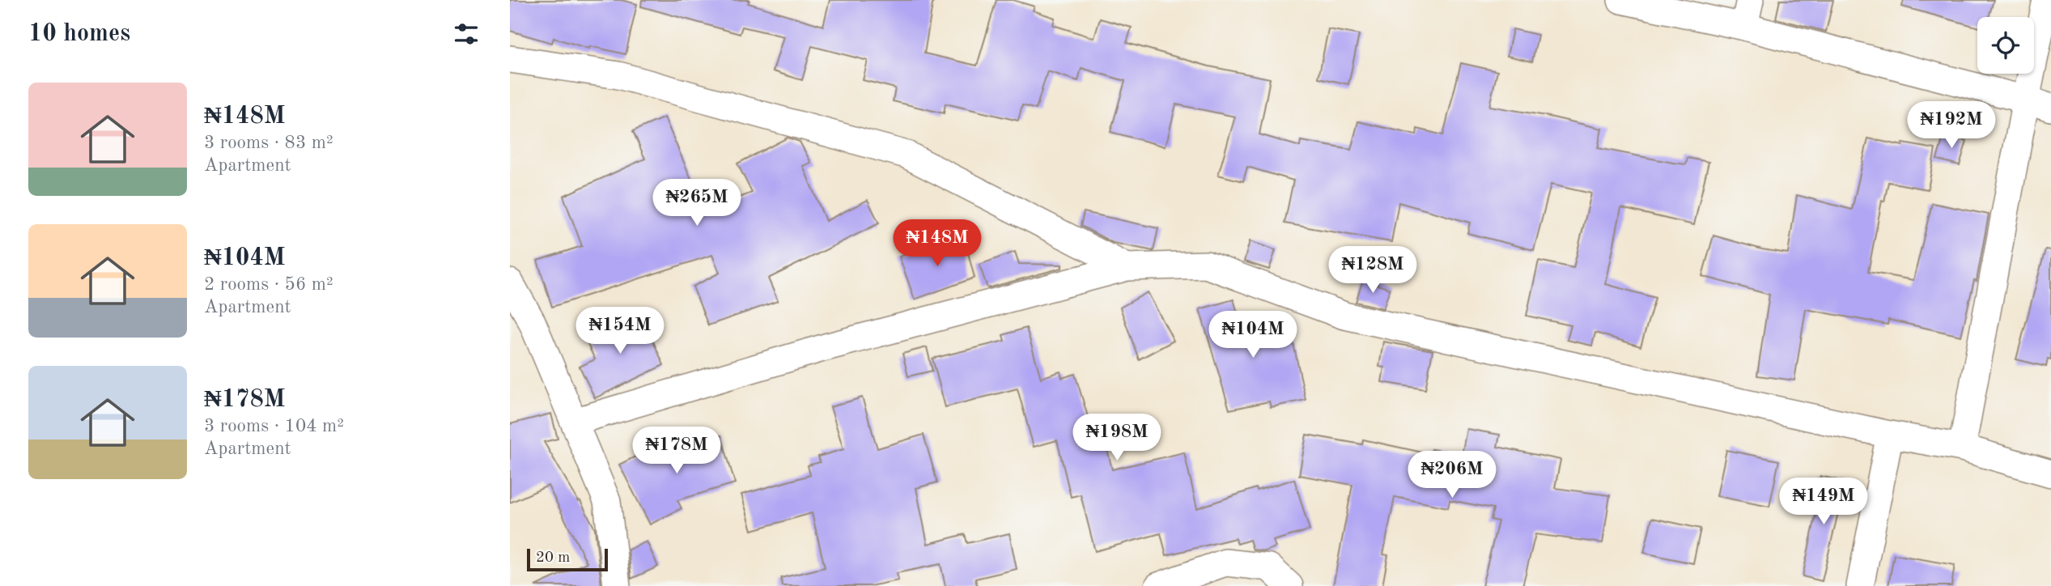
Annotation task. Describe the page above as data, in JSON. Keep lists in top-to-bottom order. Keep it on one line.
{"scale_bar":"20 m","page":{"heading":"10 homes","list":[{"name":"₦148M","note":"3 rooms · 83 m² · Apartment"},{"name":"₦104M","note":"2 rooms · 56 m² · Apartment"},{"name":"₦178M","note":"3 rooms · 104 m² · Apartment"}],"price":["₦192M","₦265M","₦148M","₦128M","₦154M","₦104M","₦198M","₦178M","₦206M","₦149M"],"scale":"20 m"}}
